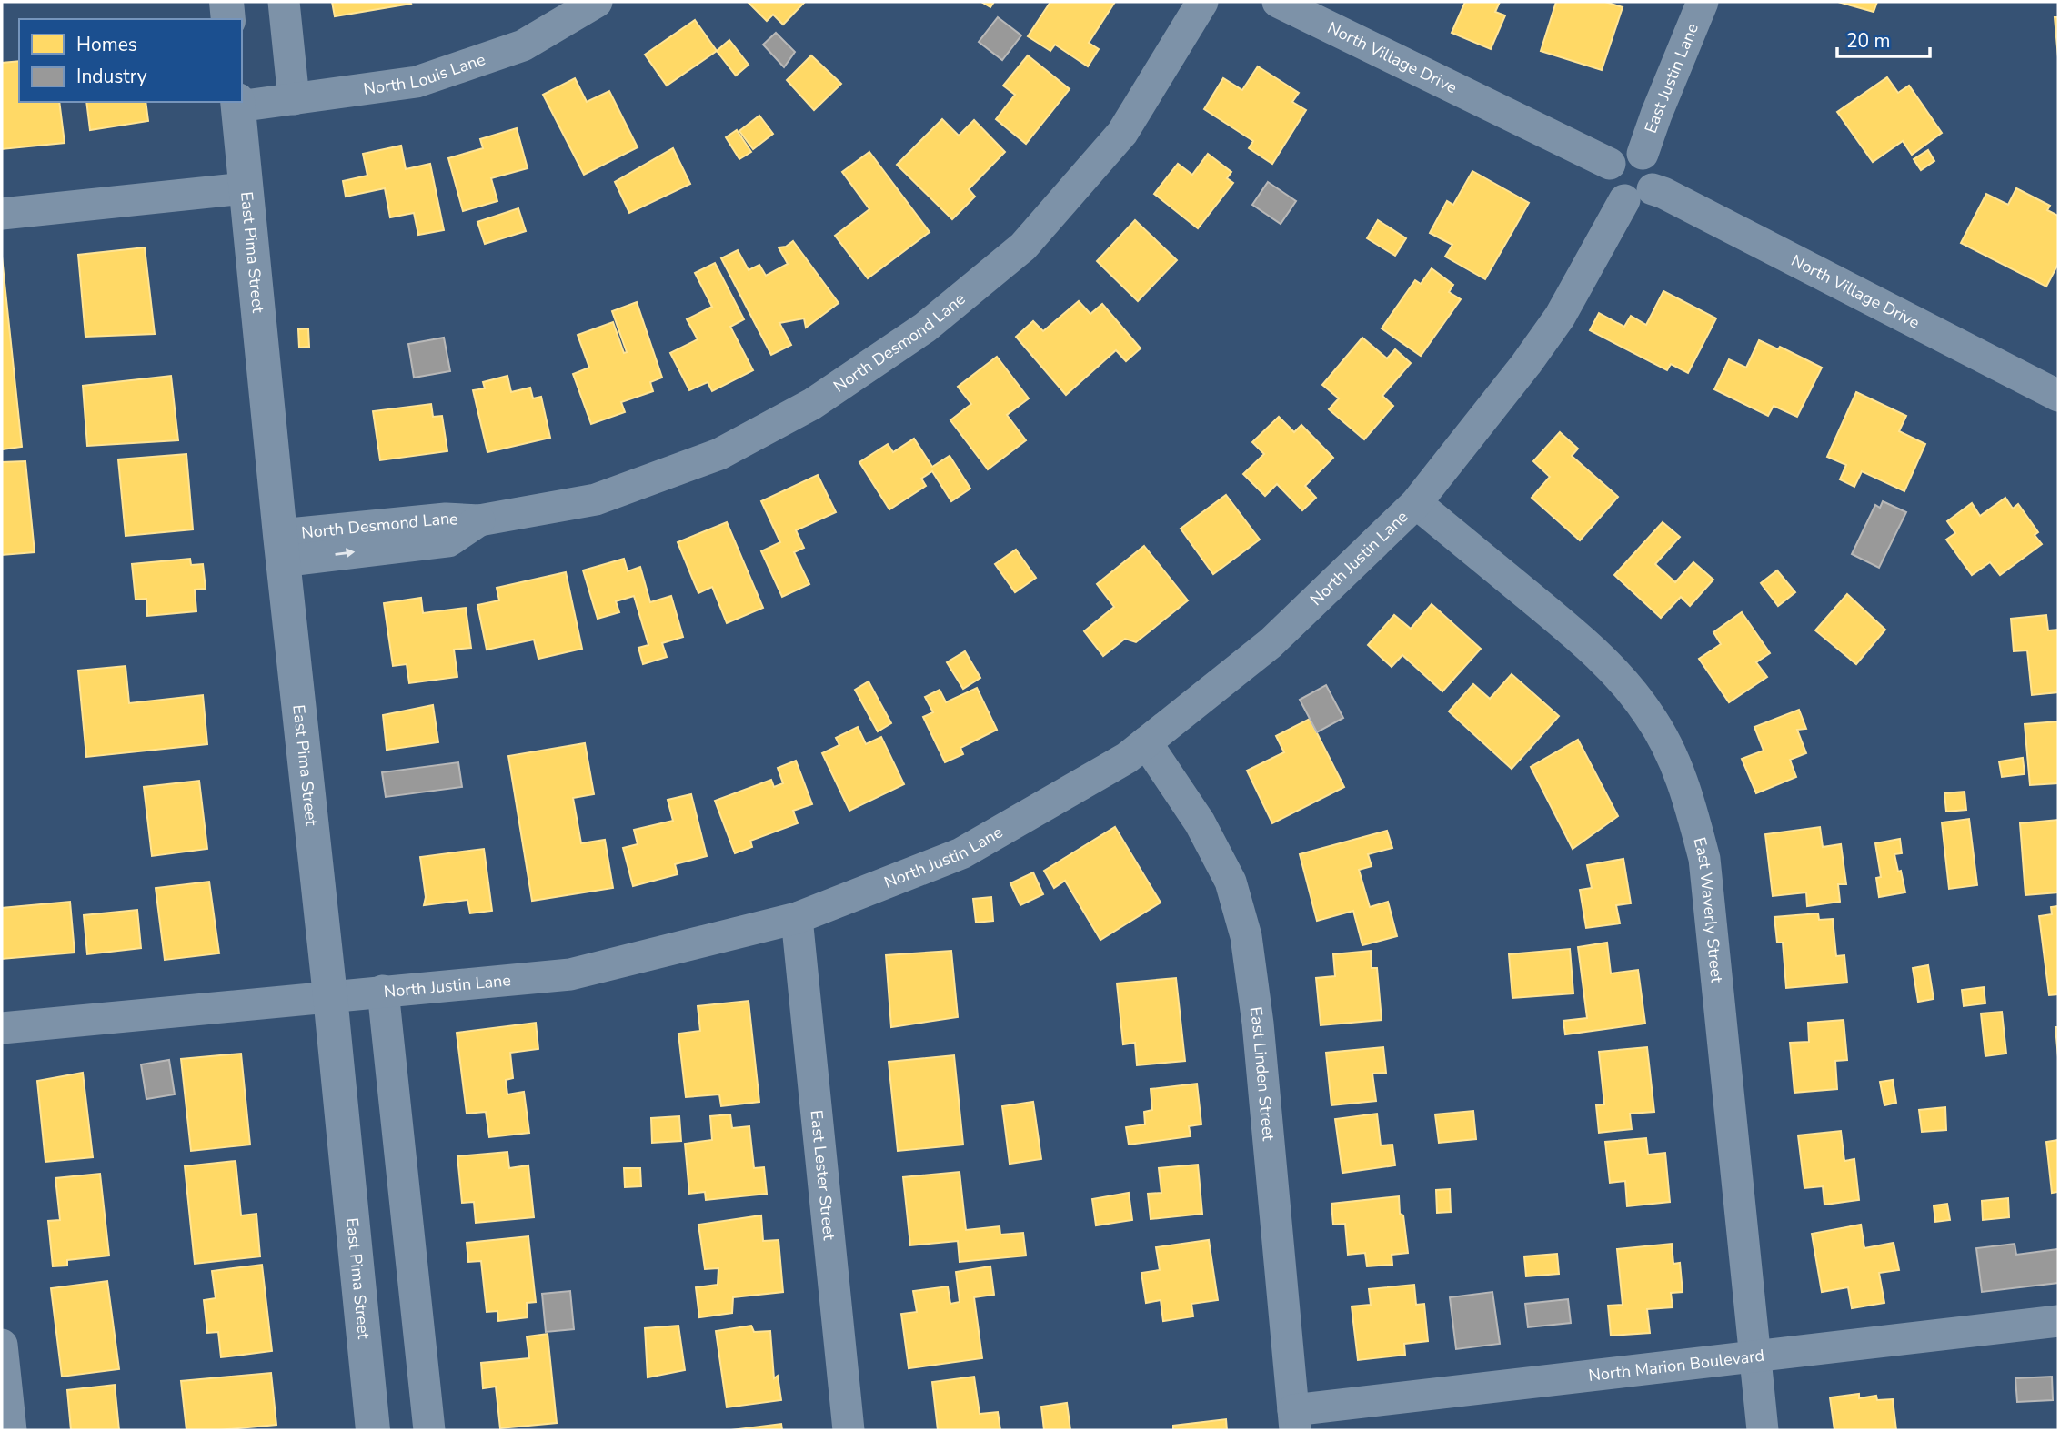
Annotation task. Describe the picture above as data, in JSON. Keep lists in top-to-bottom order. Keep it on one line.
{"streets":{"street":["North Village Drive","North Louis Lane","East Justin Lane","East Pima Street","North Desmond Lane","North Justin Lane","East Waverly Street","East Linden Street","East Lester Street","North Marion Boulevard"]},"crossings":[["North Village Drive","East Justin Lane"],["North Village Drive","North Justin Lane"],["North Louis Lane","East Pima Street"],["East Justin Lane","North Justin Lane"],["East Pima Street","North Desmond Lane"],["East Pima Street","North Justin Lane"],["North Justin Lane","East Waverly Street"],["North Justin Lane","East Linden Street"],["North Justin Lane","East Lester Street"],["East Waverly Street","North Marion Boulevard"],["East Linden Street","North Marion Boulevard"]],"legend":["Homes","Industry"],"scale_bar":"20 m"}
